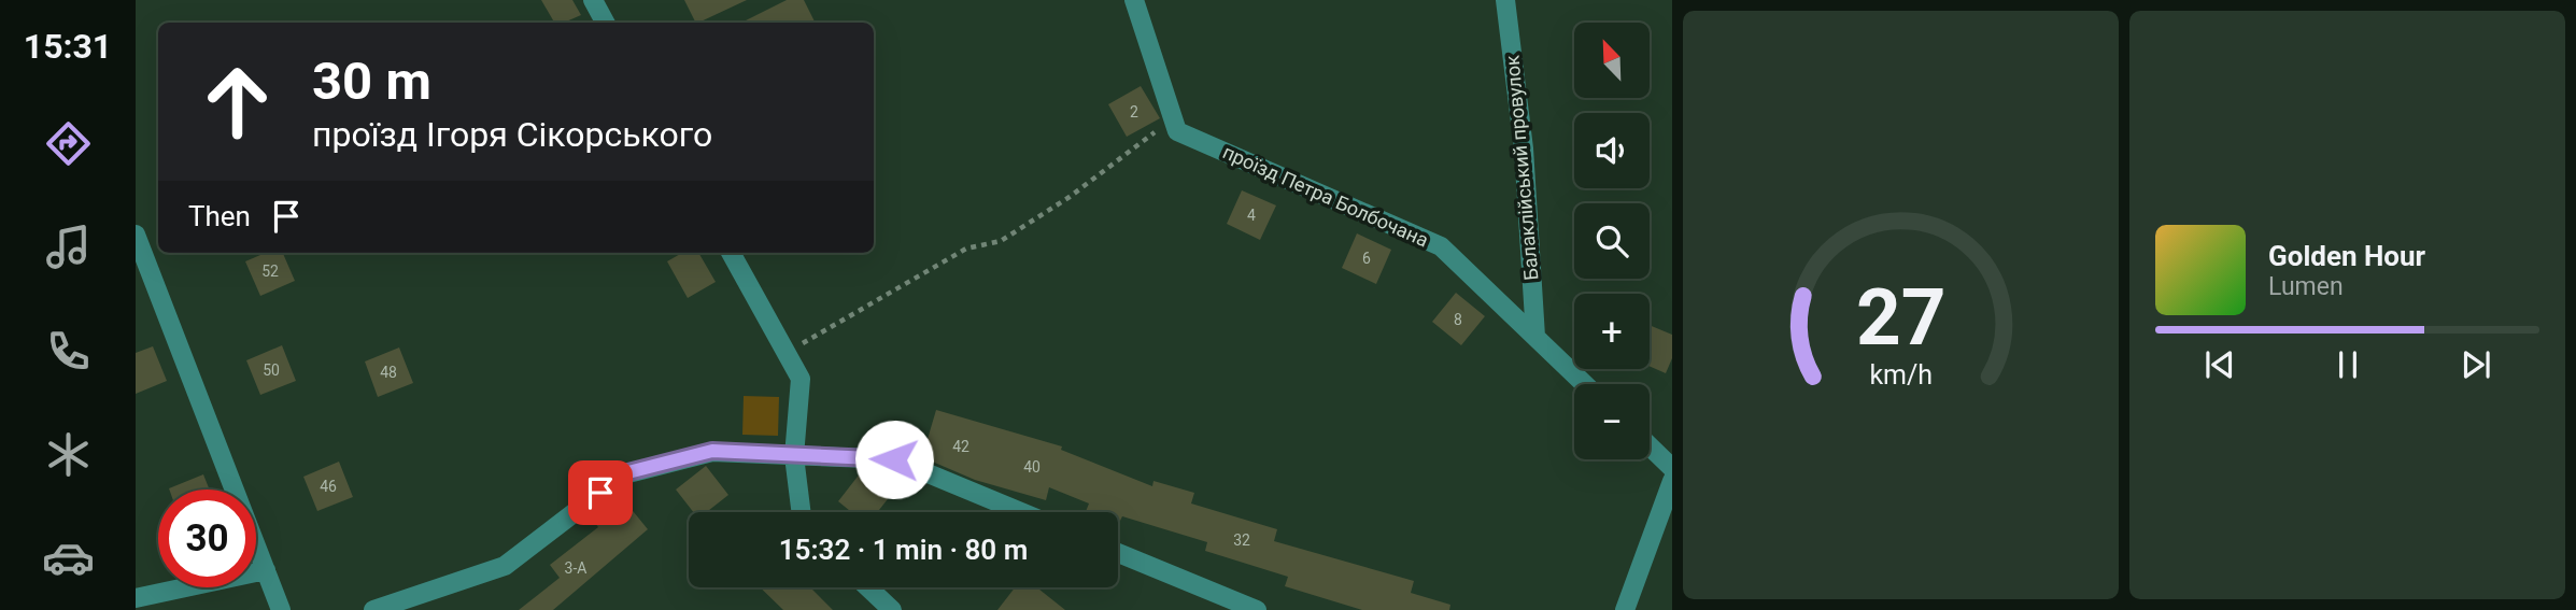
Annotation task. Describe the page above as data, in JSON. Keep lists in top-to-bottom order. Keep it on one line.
{"streets":{"street":["Балаклійський провулок","проїзд Петра Болбочана"]},"crossings":[["Балаклійський провулок","проїзд Петра Болбочана"]],"house_numbers":["2","4","6","52","8","50","48","42","40","46","32","3-А"],"north":"top left","page":{"tabs":"15:31","map_buttons":["+","−"],"turn":["30 m","проїзд Ігоря Сікорського"],"then":"Then","song":["Golden Hour","Lumen"],"limit":"30","trip":"15:32 · 1 min · 80 m","gauge":["27","km/h"]}}
